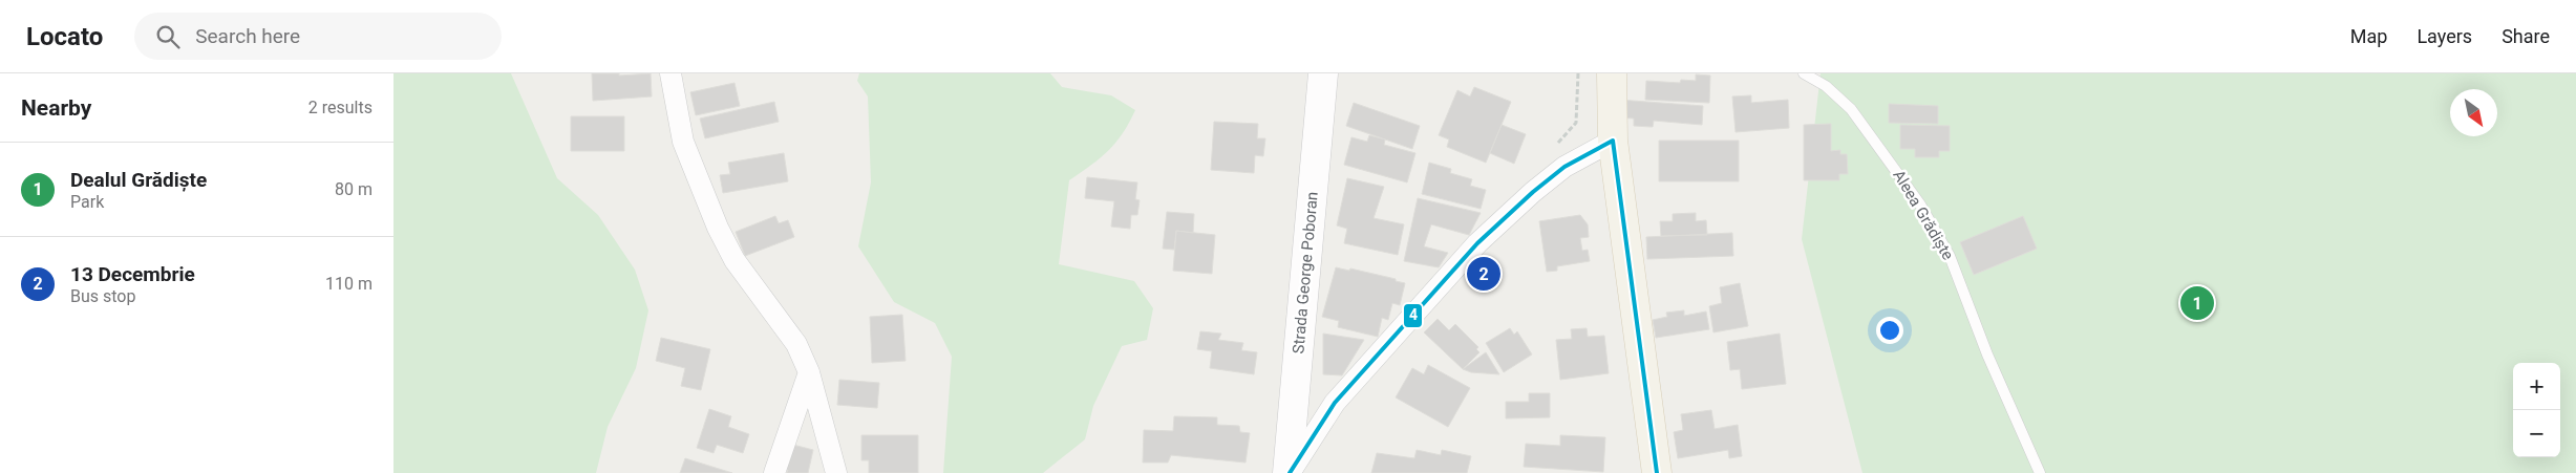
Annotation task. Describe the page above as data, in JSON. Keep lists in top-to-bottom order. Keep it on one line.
{"streets":{"main road":["Strada George Poboran"],"lane":["Aleea Grădiște"]},"lines":["transit line 4"],"north":"bottom right","page":{"header":"Locato","search":"Search here","nav":["Map","Layers","Share"],"heading":["Nearby","2 results"],"list":[{"mark":"1","name":"Dealul Grădiște","note":"Park","value":"80 m"},{"mark":"2","name":"13 Decembrie","note":"Bus stop","value":"110 m"}],"pins":["2","1"],"map_buttons":["+","−"]}}
